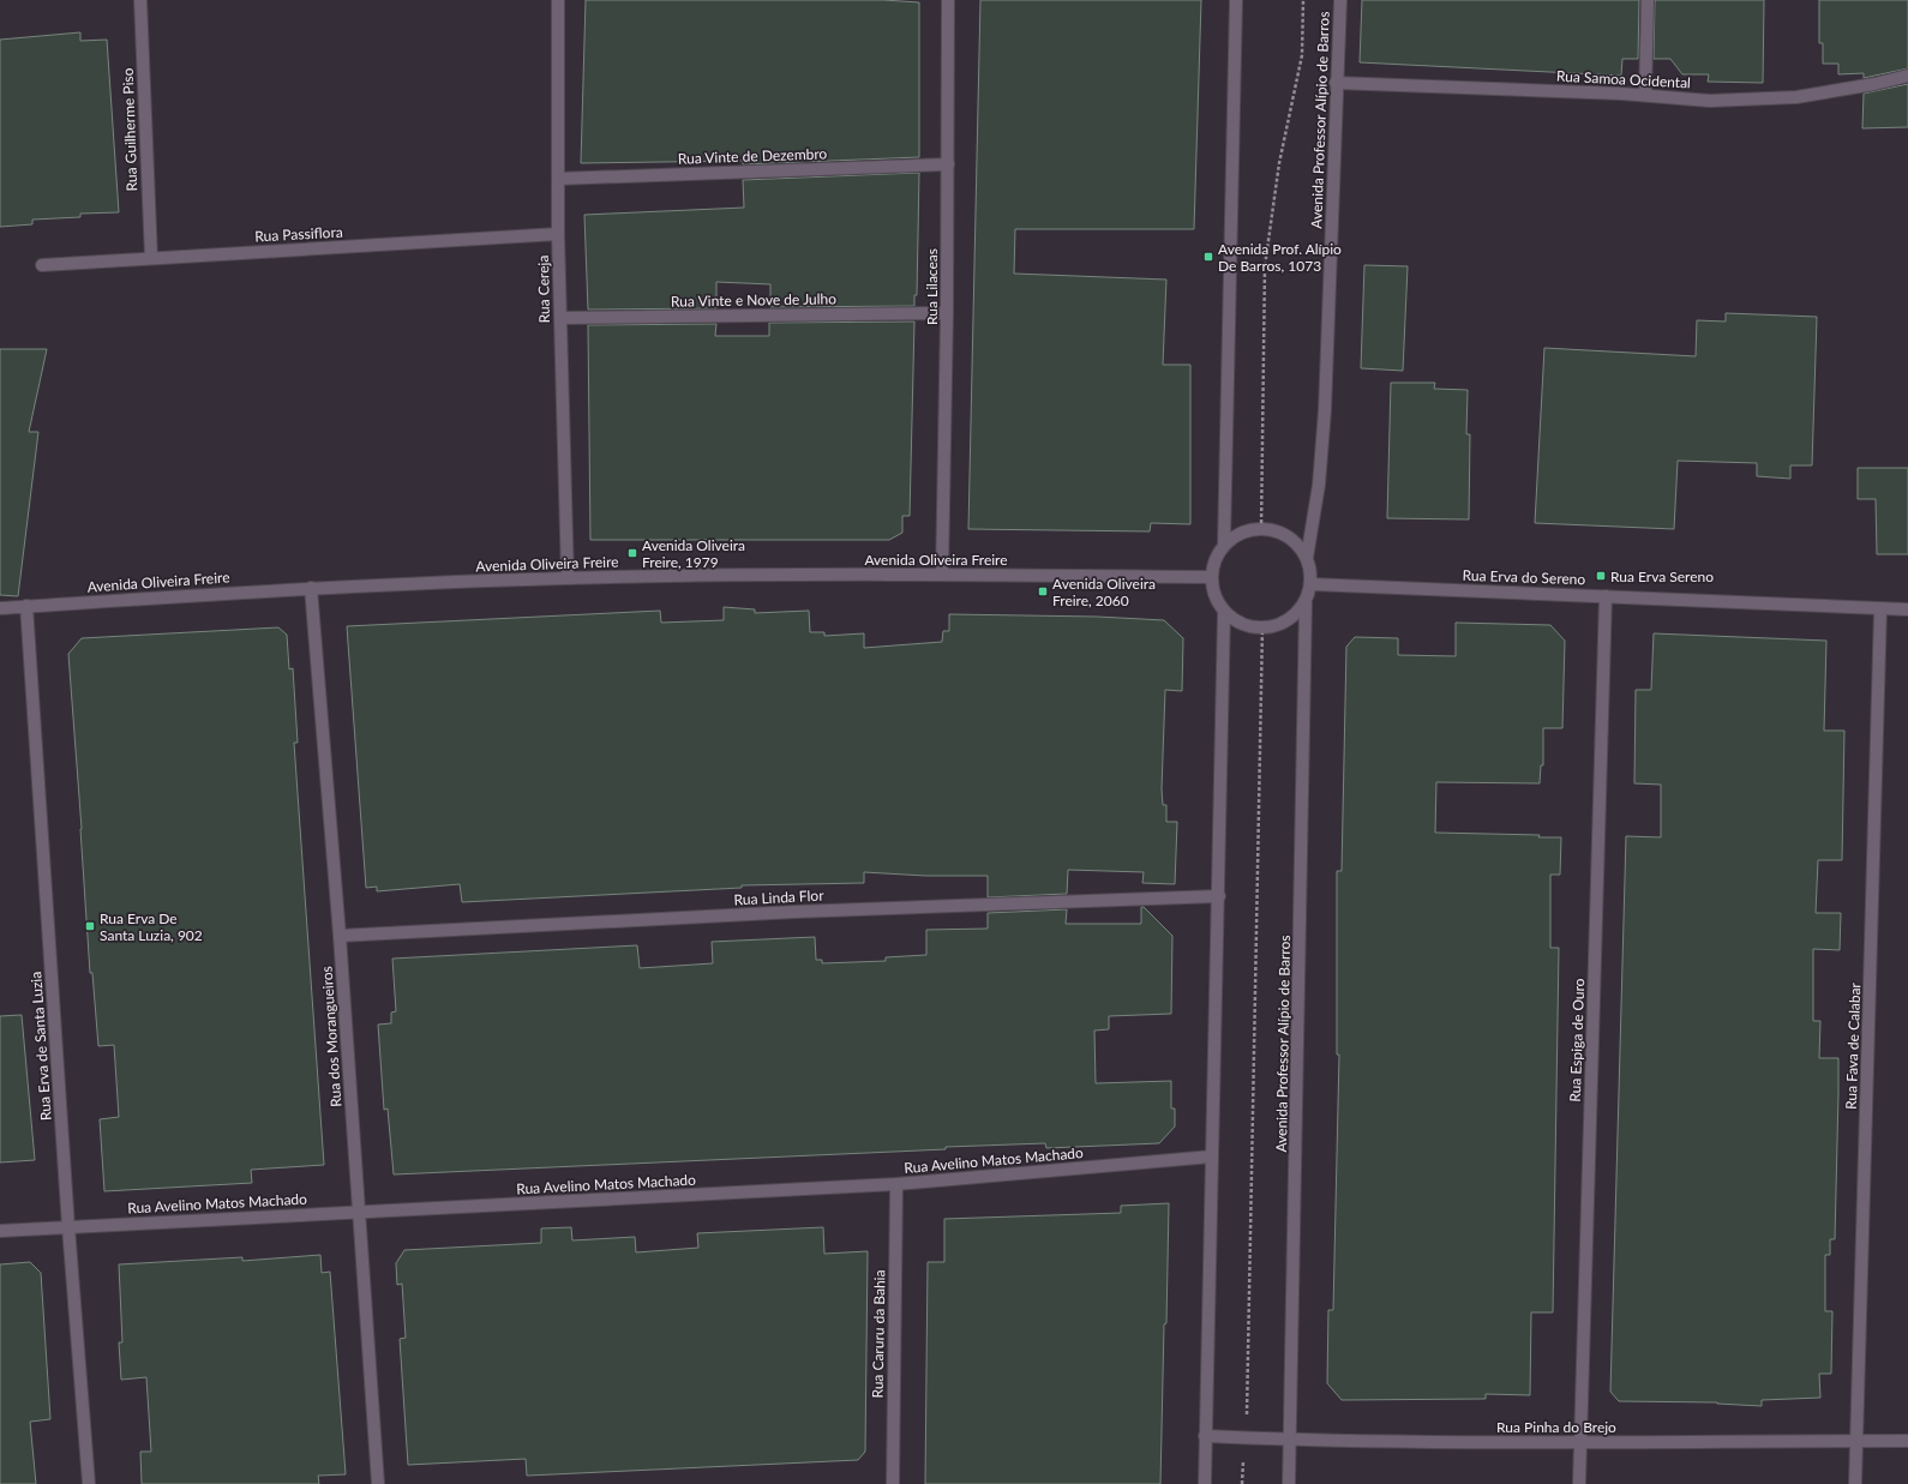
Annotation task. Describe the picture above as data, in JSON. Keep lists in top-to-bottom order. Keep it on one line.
{"streets":{"street":["Rua Samoa Ocidental","Avenida Professor Alípio de Barros","Rua Guilherme Piso","Rua Vinte de Dezembro","Rua Passiflora","Rua Lilaceas","Rua Cereja","Rua Vinte e Nove de Julho","Avenida Oliveira Freire","Rua Erva do Sereno","Rua Linda Flor","Rua dos Morangueiros","Rua Espiga de Ouro","Rua Erva de Santa Luzia","Rua Fava de Calabar","Rua Avelino Matos Machado","Rua Caruru da Bahia","Rua Pinha do Brejo"]},"crossings":[["Rua Samoa Ocidental","Avenida Professor Alípio de Barros"],["Avenida Professor Alípio de Barros","Avenida Oliveira Freire"],["Avenida Professor Alípio de Barros","Rua Erva do Sereno"],["Avenida Professor Alípio de Barros","Rua Pinha do Brejo"],["Rua Guilherme Piso","Rua Passiflora"],["Rua Vinte de Dezembro","Rua Lilaceas"],["Rua Vinte de Dezembro","Rua Cereja"],["Rua Passiflora","Rua Cereja"],["Rua Lilaceas","Rua Vinte e Nove de Julho"],["Rua Lilaceas","Avenida Oliveira Freire"],["Rua Cereja","Rua Vinte e Nove de Julho"],["Rua Cereja","Avenida Oliveira Freire"],["Avenida Oliveira Freire","Rua Erva do Sereno"],["Avenida Oliveira Freire","Rua dos Morangueiros"],["Avenida Oliveira Freire","Rua Erva de Santa Luzia"],["Rua Erva do Sereno","Rua Espiga de Ouro"],["Rua Erva do Sereno","Rua Fava de Calabar"],["Rua Linda Flor","Rua dos Morangueiros"],["Rua dos Morangueiros","Rua Avelino Matos Machado"],["Rua Espiga de Ouro","Rua Pinha do Brejo"],["Rua Erva de Santa Luzia","Rua Avelino Matos Machado"],["Rua Fava de Calabar","Rua Pinha do Brejo"],["Rua Avelino Matos Machado","Rua Caruru da Bahia"]],"places":{"transit":["Avenida Prof. Alípio De Barros, 1073","Avenida Oliveira Freire, 1979","Rua Erva Sereno","Avenida Oliveira Freire, 2060","Rua Erva De Santa Luzia, 902"]}}
